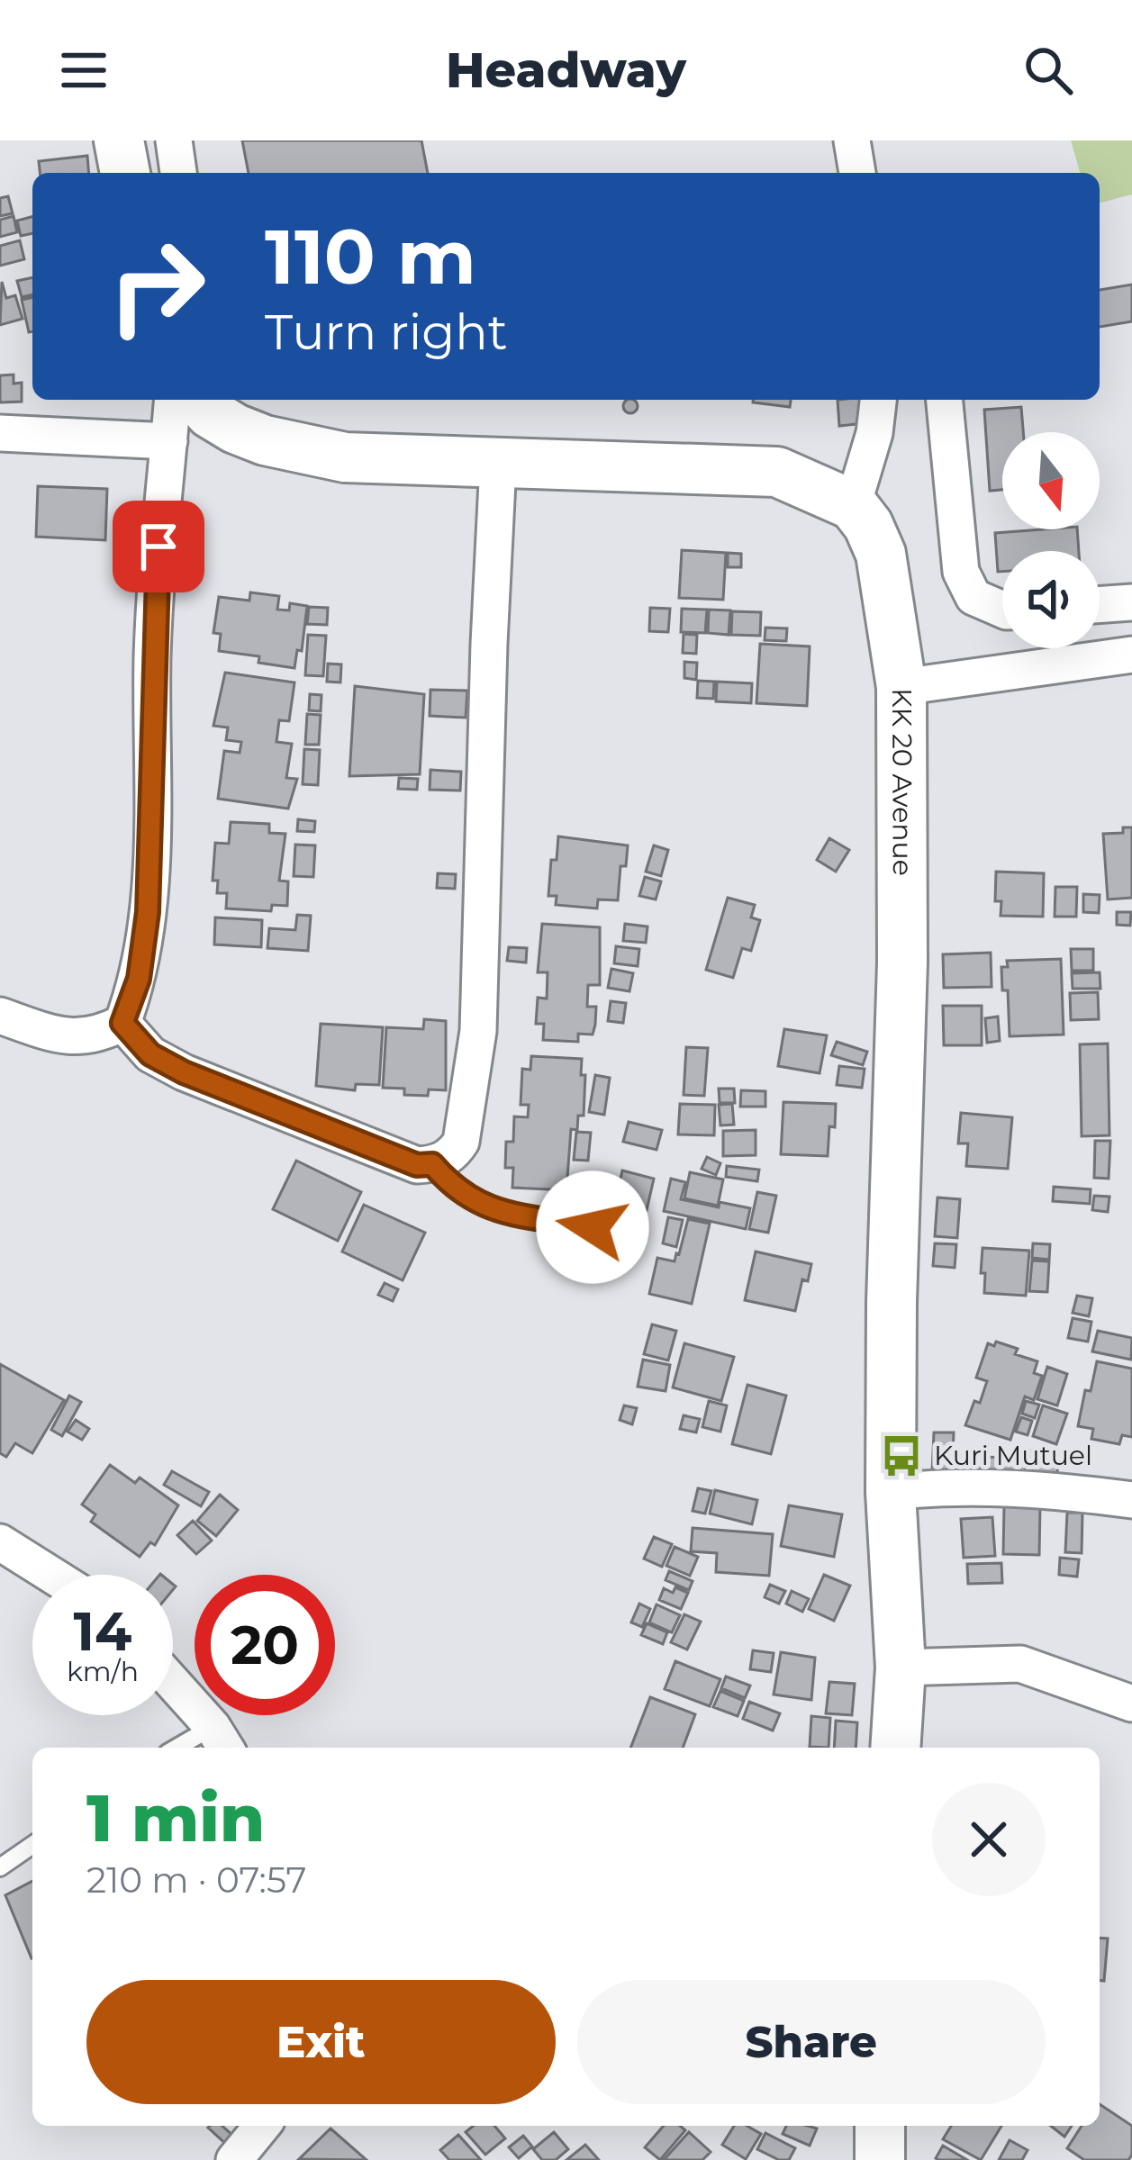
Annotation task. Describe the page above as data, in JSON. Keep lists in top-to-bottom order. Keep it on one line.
{"streets":{"main road":["KK 20 Avenue"]},"places":{"bus stop":["Kuri Mutuel"]},"north":"bottom","page":{"header":"Headway","turn":["110 m","Turn right"],"speed":"14 km/h","limit":"20","heading":["1 min","210 m · 07:57"],"buttons":["Exit","Share"]}}
